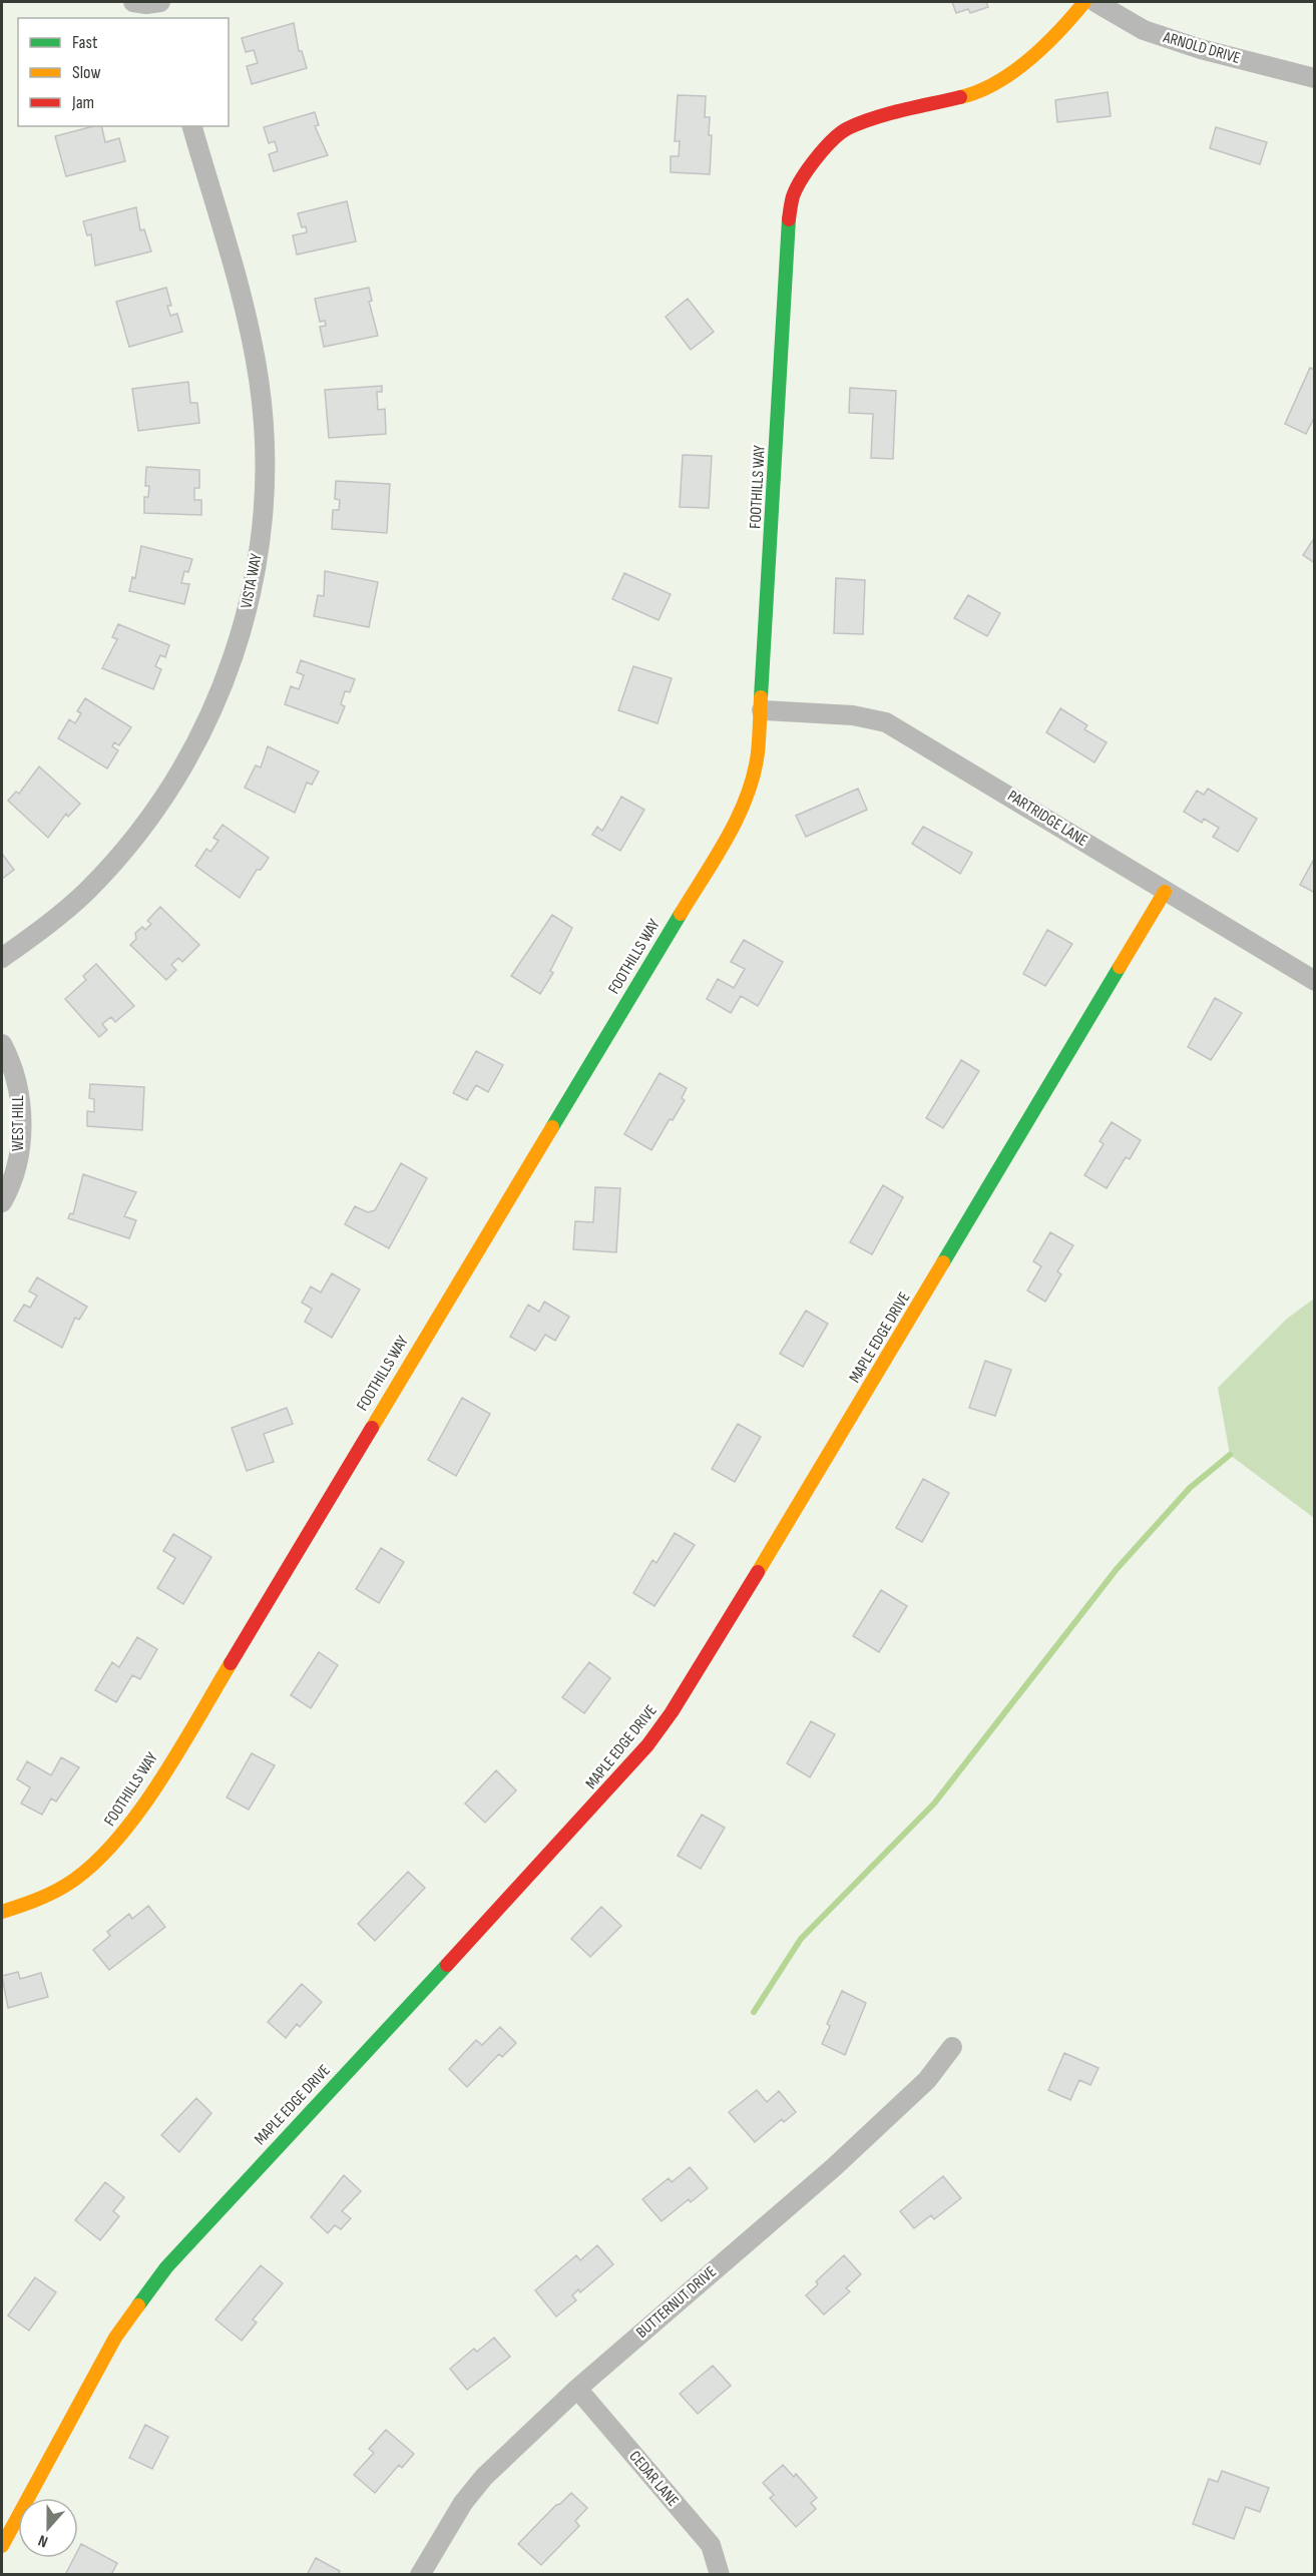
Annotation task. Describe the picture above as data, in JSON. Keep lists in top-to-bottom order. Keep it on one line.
{"streets":{"street":["ARNOLD DRIVE","FOOTHILLS WAY","VISTA WAY","PARTRIDGE LANE","WEST HILL","MAPLE EDGE DRIVE","BUTTERNUT DRIVE","CEDAR LANE"]},"crossings":[["FOOTHILLS WAY","PARTRIDGE LANE"],["PARTRIDGE LANE","MAPLE EDGE DRIVE"],["BUTTERNUT DRIVE","CEDAR LANE"]],"legend":["Fast","Slow","Jam"],"north":"bottom"}
